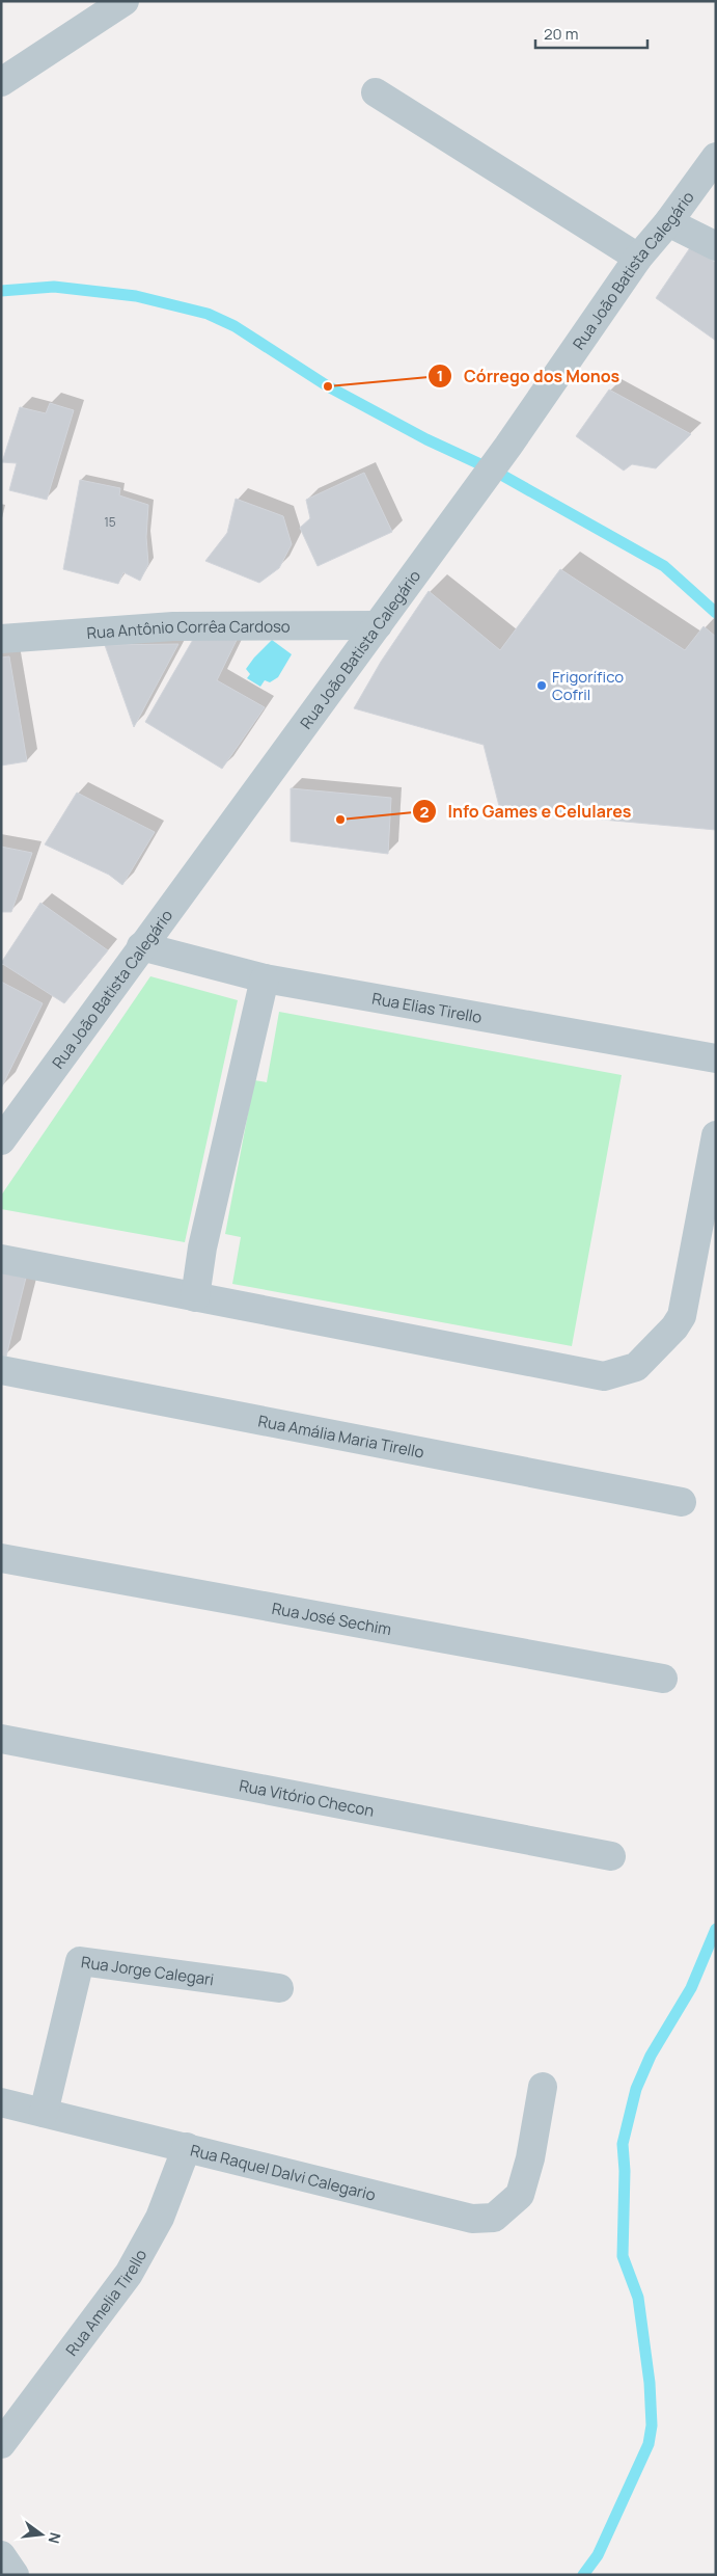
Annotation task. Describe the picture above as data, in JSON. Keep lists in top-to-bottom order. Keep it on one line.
{"streets":{"street":["Rua João Batista Calegário","Rua Antônio Corrêa Cardoso","Rua Elias Tirello","Rua Amália Maria Tirello","Rua José Sechim","Rua Vitório Checon","Rua Jorge Calegari","Rua Raquel Dalvi Calegario","Rua Amelia Tirello"]},"crossings":[["Rua João Batista Calegário","Rua Antônio Corrêa Cardoso"],["Rua João Batista Calegário","Rua Elias Tirello"],["Rua Jorge Calegari","Rua Raquel Dalvi Calegario"],["Rua Raquel Dalvi Calegario","Rua Amelia Tirello"]],"places":["Córrego dos Monos","Frigorífico Cofril","Info Games e Celulares"],"house_numbers":["15"],"scale_bar":"20 m","north":"right"}
